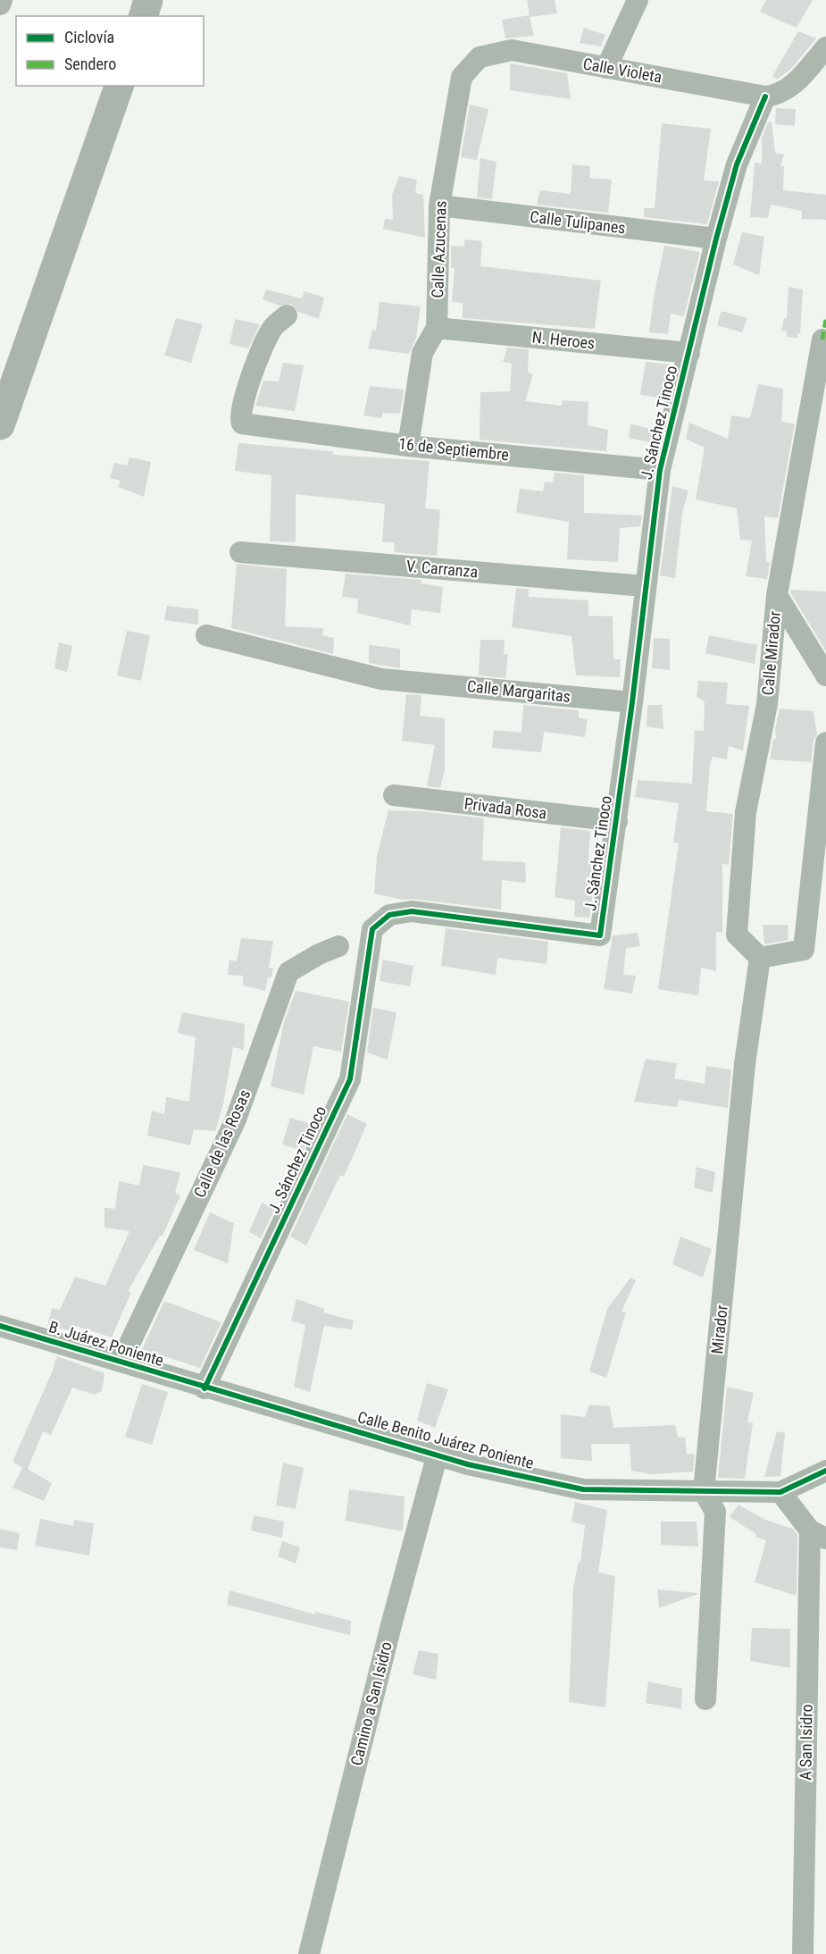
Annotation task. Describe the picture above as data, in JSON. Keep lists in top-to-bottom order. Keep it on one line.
{"streets":{"street":["Calle Violeta","Calle Tulipanes","Calle Azucenas","N. Heroes","J. Sánchez Tinoco","16 de Septiembre","V. Carranza","Calle Mirador","Calle Margaritas","Privada Rosa","Calle de las Rosas","Mirador","B. Juárez Poniente","Calle Benito Juárez Poniente","Camino a San Isidro","A San Isidro"]},"crossings":[["Calle Violeta","Calle Azucenas"],["Calle Violeta","J. Sánchez Tinoco"],["Calle Tulipanes","Calle Azucenas"],["Calle Tulipanes","J. Sánchez Tinoco"],["Calle Azucenas","N. Heroes"],["Calle Azucenas","16 de Septiembre"],["N. Heroes","J. Sánchez Tinoco"],["J. Sánchez Tinoco","16 de Septiembre"],["J. Sánchez Tinoco","V. Carranza"],["J. Sánchez Tinoco","Calle Margaritas"],["J. Sánchez Tinoco","Privada Rosa"],["J. Sánchez Tinoco","B. Juárez Poniente"],["J. Sánchez Tinoco","Calle Benito Juárez Poniente"],["Calle Mirador","Mirador"],["Calle de las Rosas","B. Juárez Poniente"],["Mirador","Calle Benito Juárez Poniente"],["B. Juárez Poniente","Calle Benito Juárez Poniente"],["Calle Benito Juárez Poniente","Camino a San Isidro"]],"legend":["Ciclovía","Sendero"]}
